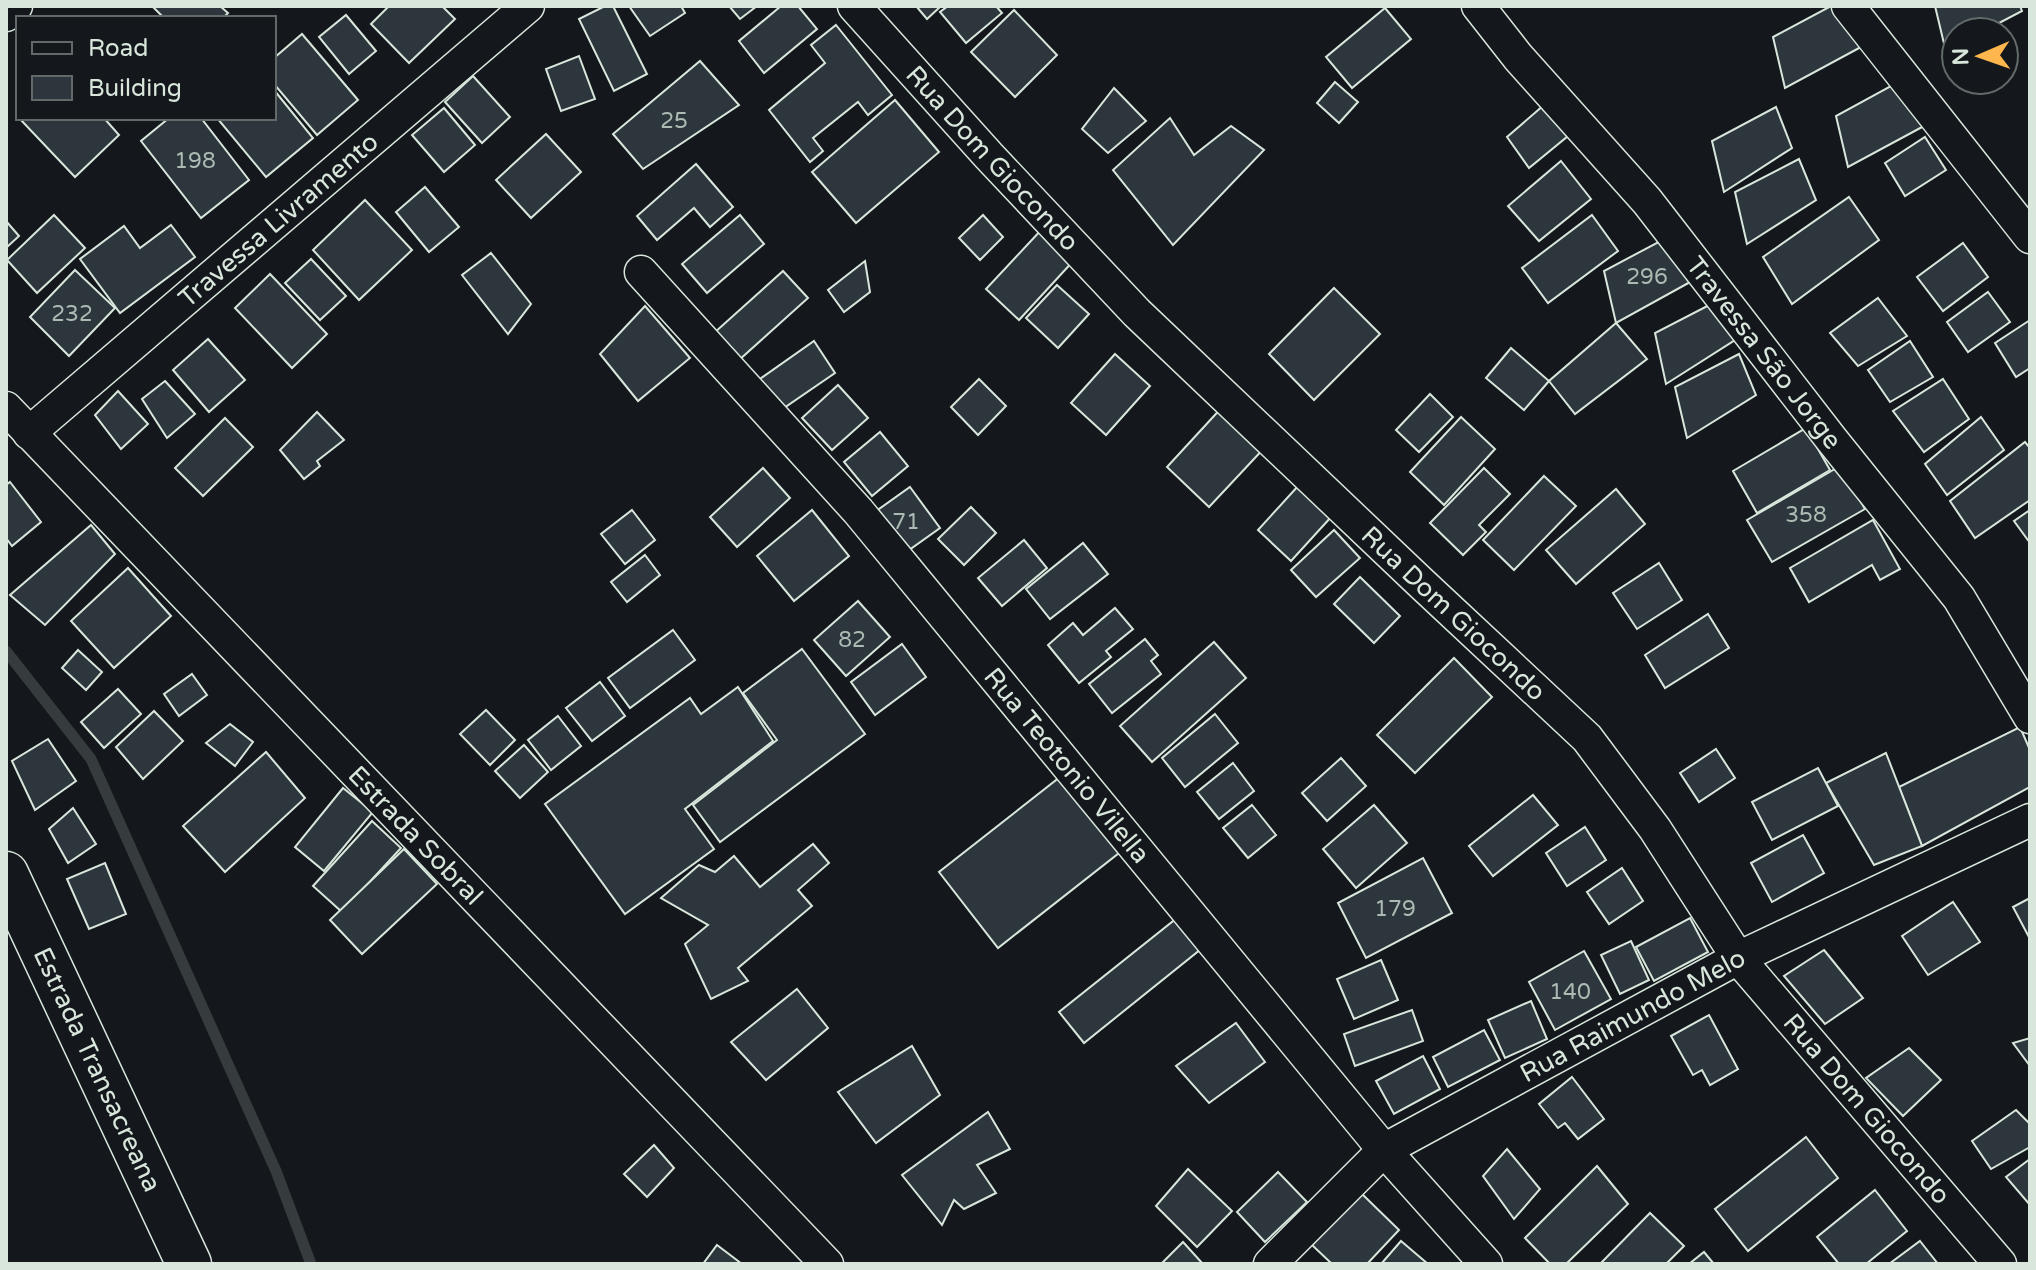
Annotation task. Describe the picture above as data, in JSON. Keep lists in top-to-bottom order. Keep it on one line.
{"streets":{"street":["Rua Dom Giocondo","Travessa Livramento","Travessa São Jorge","Rua Teotonio Vilella","Estrada Sobral","Rua Raimundo Melo","Estrada Transacreana"]},"crossings":[["Rua Dom Giocondo","Rua Raimundo Melo"],["Travessa Livramento","Estrada Sobral"],["Rua Teotonio Vilella","Rua Raimundo Melo"]],"house_numbers":["25","198","296","232","358","71","82","179","140"],"legend":["Road","Building"],"north":"left"}
